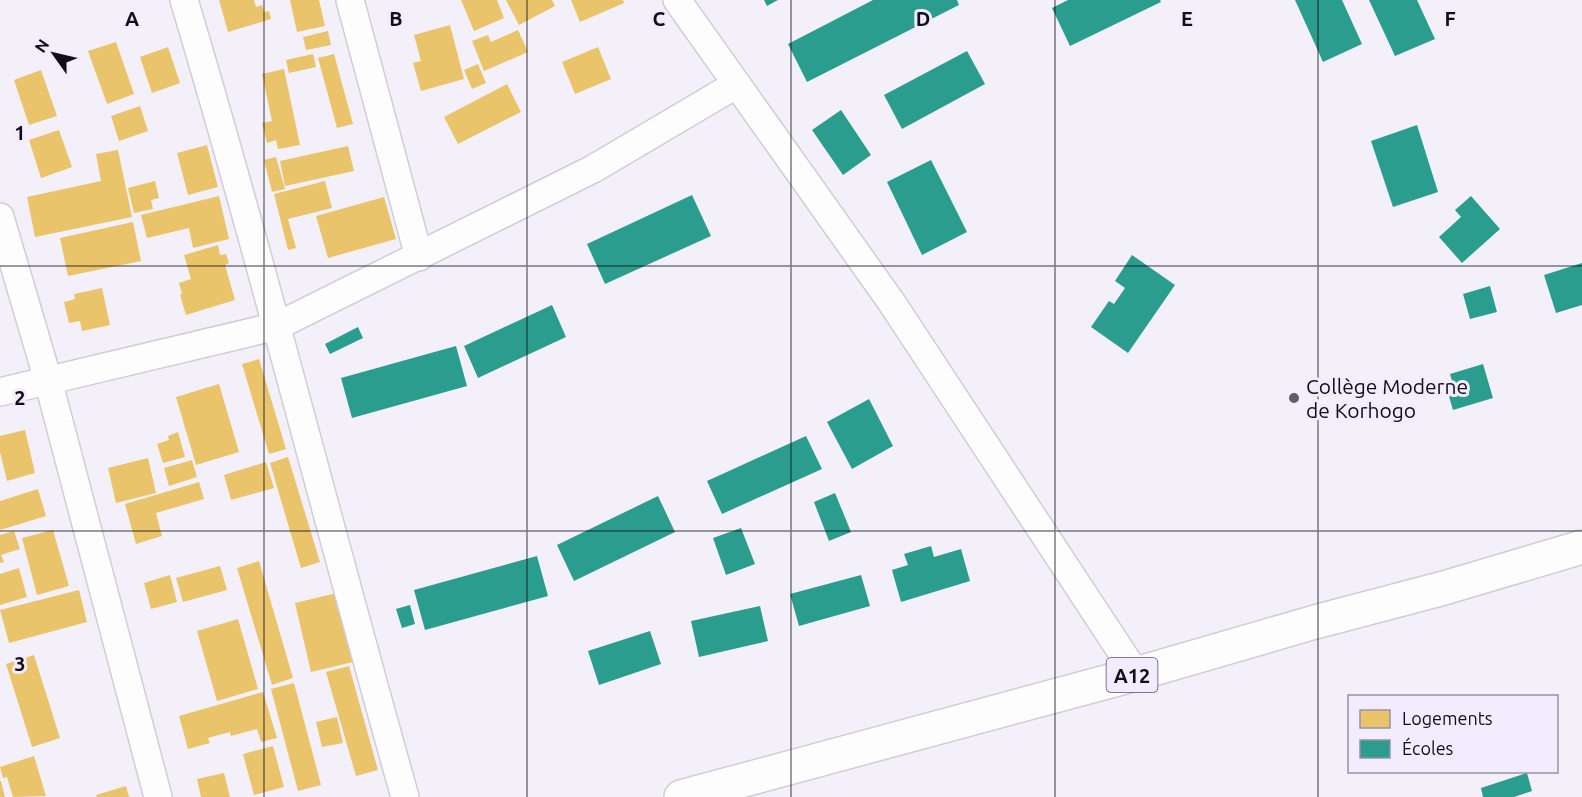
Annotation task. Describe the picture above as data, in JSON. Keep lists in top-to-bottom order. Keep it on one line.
{"streets":{"main road":["A12"]},"places":["Collège Moderne de Korhogo"],"legend":["Logements","Écoles"],"north":"top left","grid":{"columns":["A","B","C","D","E","F"],"rows":["1","2","3"]}}
